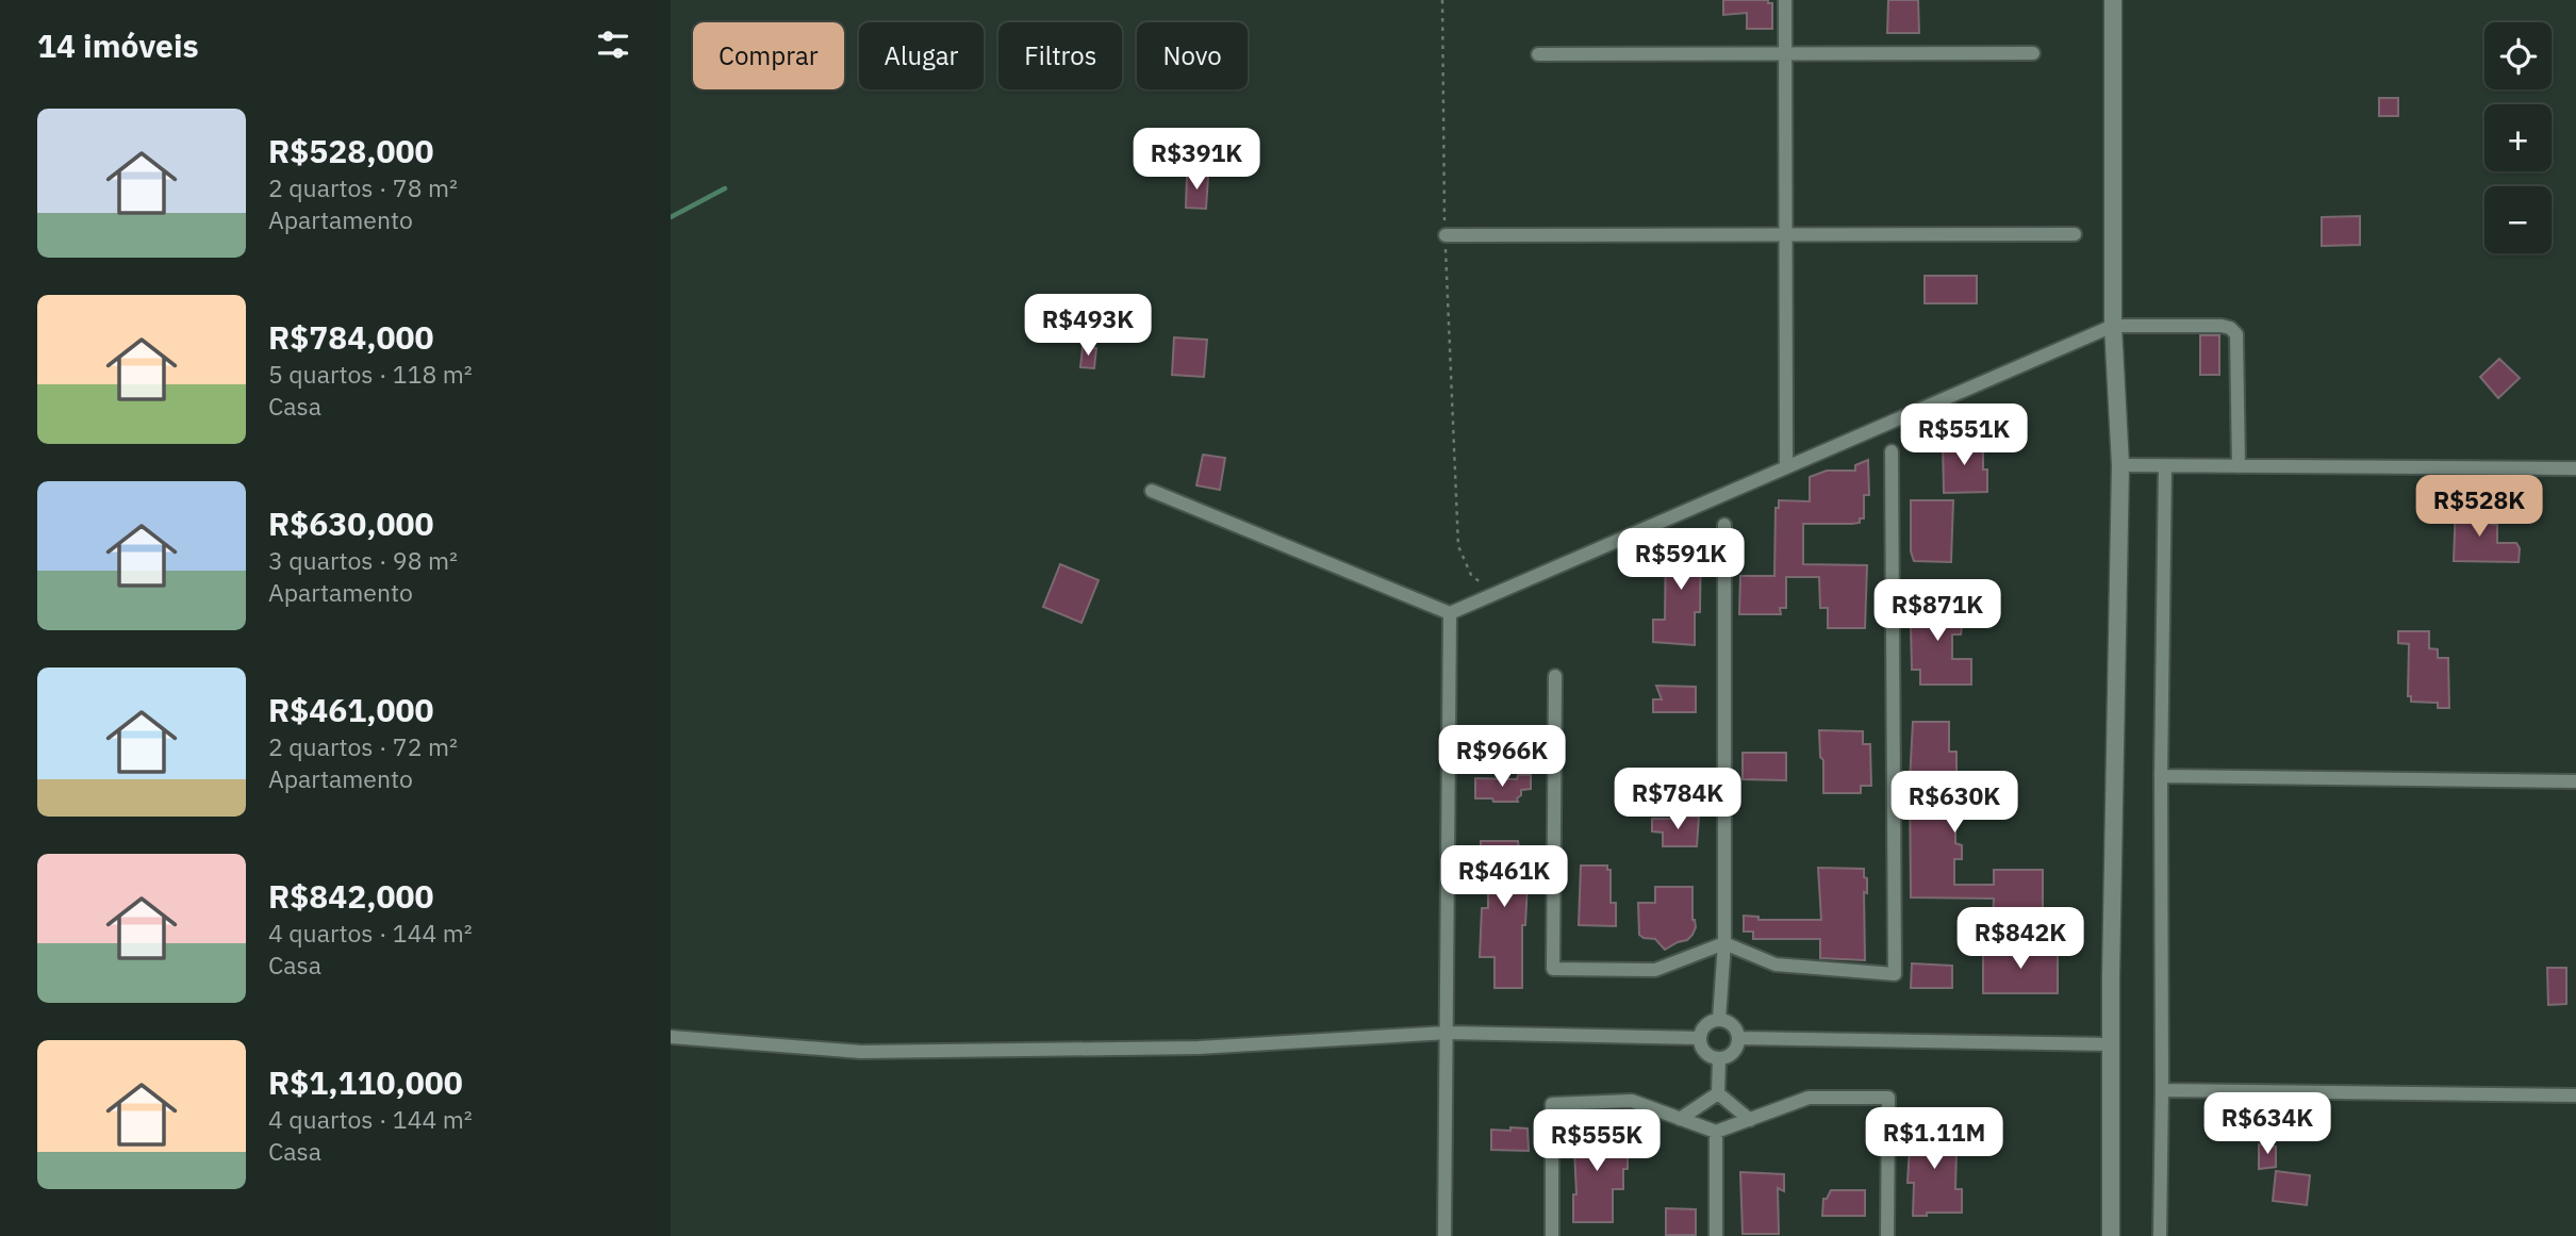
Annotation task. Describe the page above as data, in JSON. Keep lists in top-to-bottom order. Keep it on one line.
{"page":{"heading":"14 imóveis","map_buttons":["+","−"],"chip":["Comprar","Alugar","Filtros","Novo"],"list":[{"name":"R$528,000","note":"2 quartos · 78 m² · Apartamento"},{"name":"R$784,000","note":"5 quartos · 118 m² · Casa"},{"name":"R$630,000","note":"3 quartos · 98 m² · Apartamento"},{"name":"R$461,000","note":"2 quartos · 72 m² · Apartamento"},{"name":"R$842,000","note":"4 quartos · 144 m² · Casa"},{"name":"R$1,110,000","note":"4 quartos · 144 m² · Casa"}],"price":["R$391K","R$493K","R$551K","R$528K","R$591K","R$871K","R$966K","R$784K","R$630K","R$461K","R$842K","R$634K","R$1.11M","R$555K"]}}
